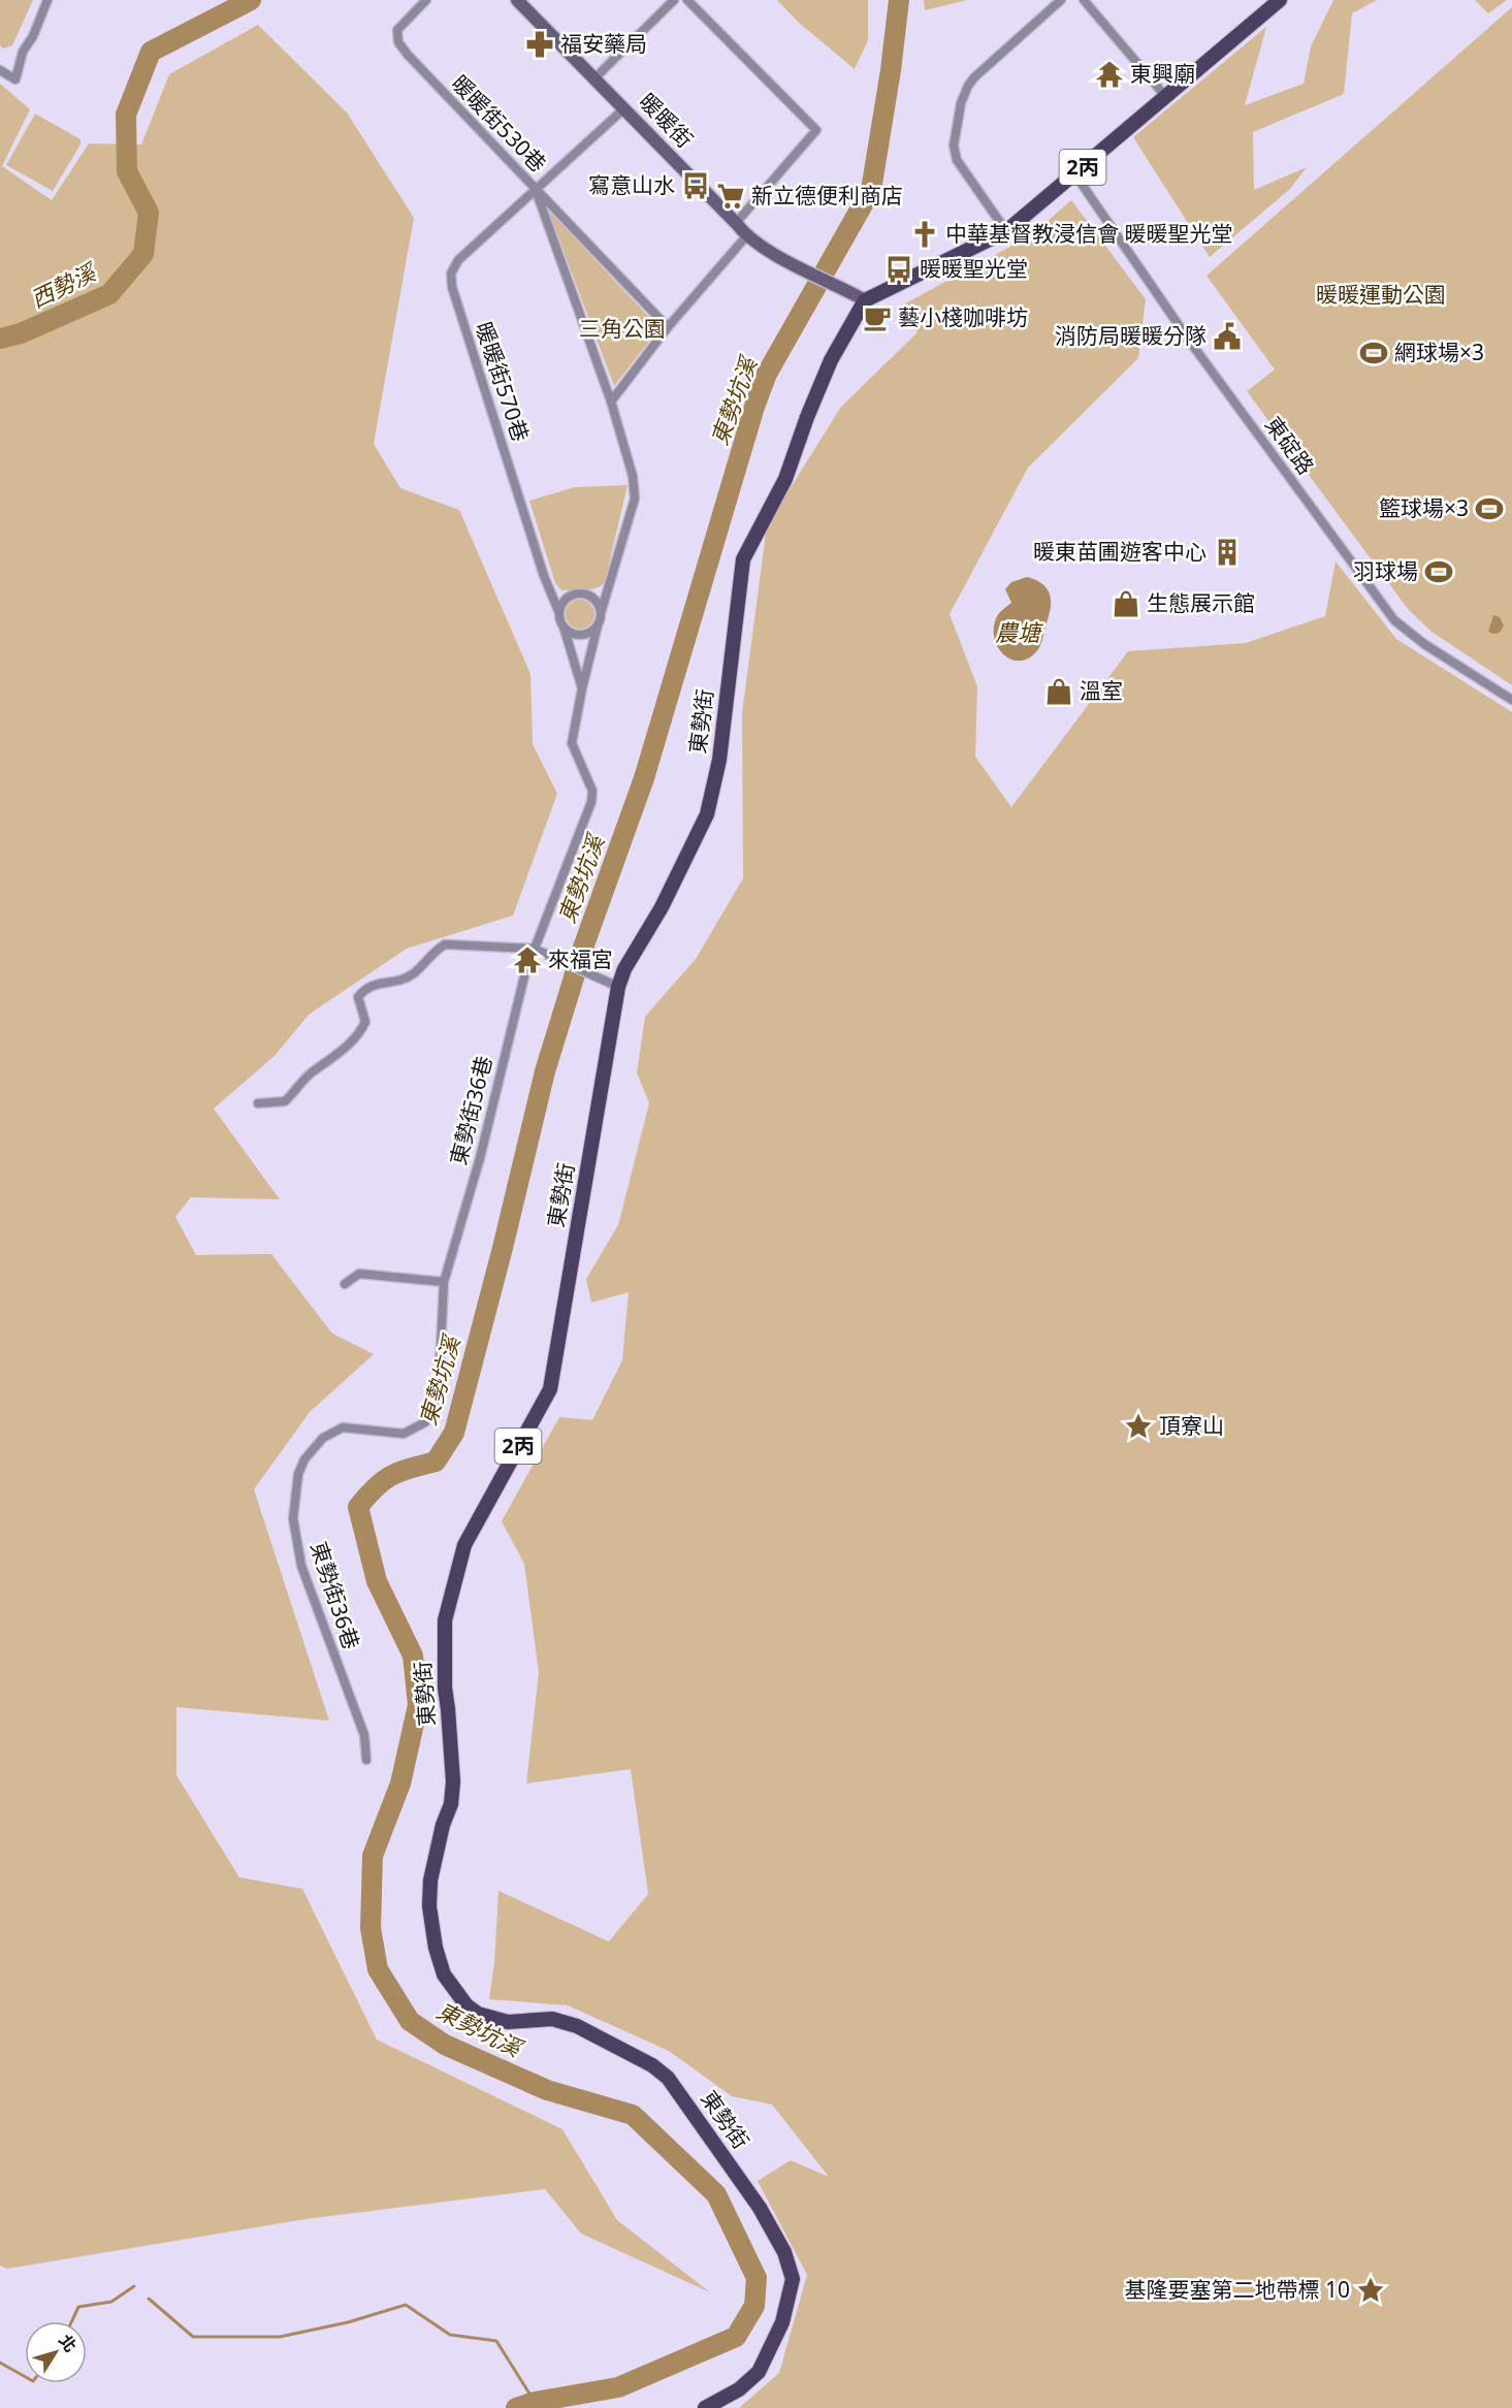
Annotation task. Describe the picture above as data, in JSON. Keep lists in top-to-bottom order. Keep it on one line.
{"streets":{"main road":["2丙","東勢街"],"street":["暖暖街","暖暖街530巷","暖暖街570巷","東碇路","東勢街36巷"]},"crossings":[["暖暖街","2丙"],["暖暖街","暖暖街570巷"],["暖暖街","東勢街"],["暖暖街530巷","暖暖街570巷"],["2丙","東碇路"],["2丙","東勢街"]],"water":["西勢溪","東勢坑溪","農塘"],"parks":["暖暖運動公園","三角公園"],"places":{"pharmacy":["福安藥局"],"temple":["東興廟","來福宮"],"bus stop":["寫意山水","暖暖聖光堂"],"supermarket":["新立德便利商店"],"church":["中華基督教浸信會 暖暖聖光堂"],"cafe":["藝小棧咖啡坊"],"public building":["消防局暖暖分隊"],"sports":["網球場×3","籃球場×3","羽球場"],"building":["暖東苗圃遊客中心"],"shop":["生態展示館","溫室"],"place":["頂寮山","基隆要塞第二地帶標 10"]},"north":"top right"}
